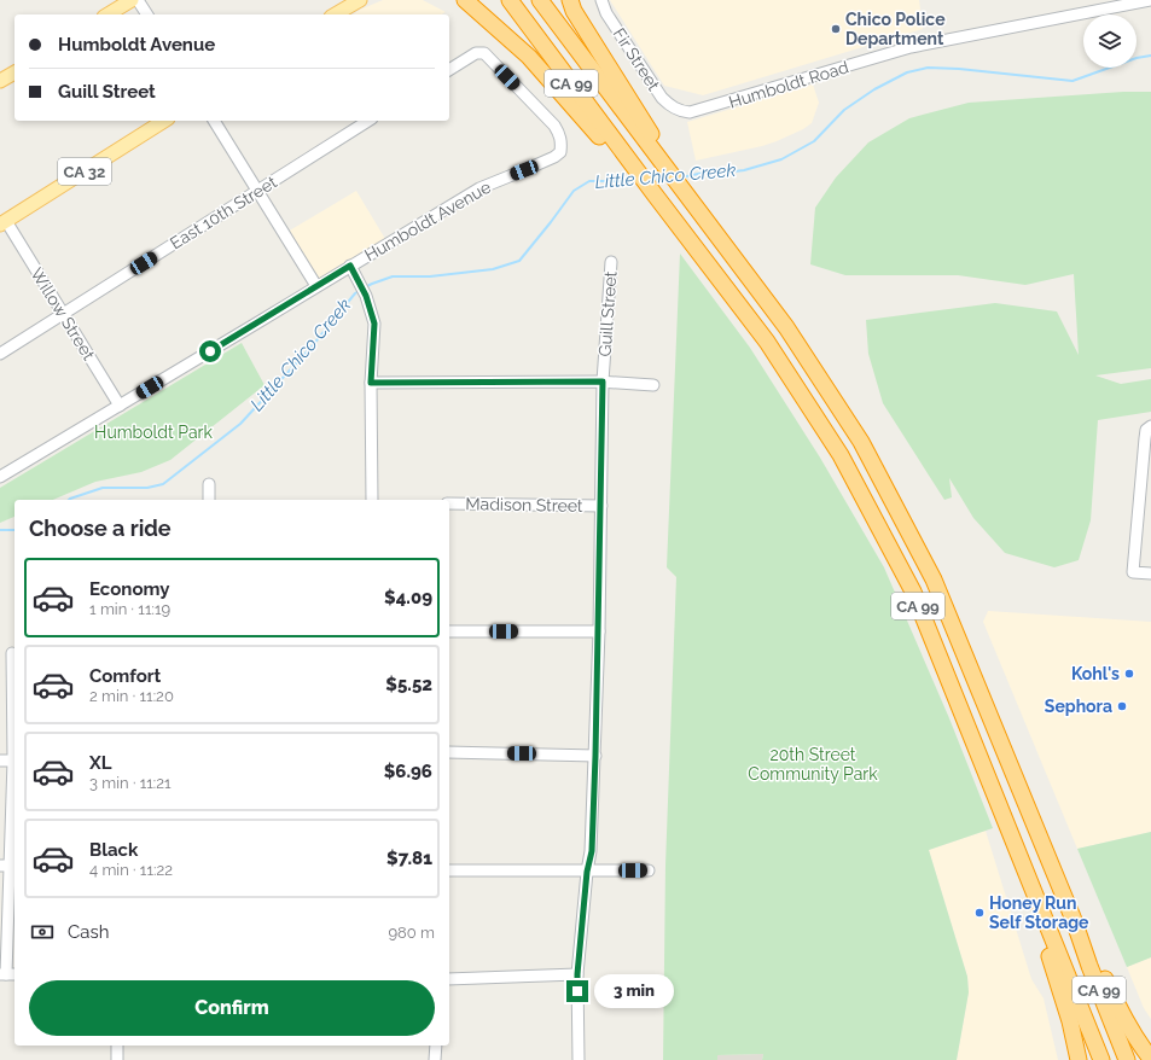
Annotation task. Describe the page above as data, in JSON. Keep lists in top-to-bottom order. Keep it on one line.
{"streets":{"highway":["CA 99"],"main road":["CA 32"],"street":["Fir Street","Humboldt Road","East 10th Street","Humboldt Avenue","Willow Street","Guill Street","Madison Street"]},"crossings":[["Fir Street","Humboldt Road"],["CA 32","Willow Street"],["East 10th Street","Willow Street"],["Humboldt Avenue","Willow Street"],["Guill Street","Madison Street"]],"water":["Little Chico Creek"],"parks":["Humboldt Park","20th Street Community Park"],"places":["Chico Police Department","Kohl's","Sephora","Honey Run Self Storage"],"page":{"banner":["Humboldt Avenue","Guill Street"],"heading":"Choose a ride","list":[{"name":"Economy","note":"1 min · 11:19","value":"$4.09"},{"name":"Comfort","note":"2 min · 11:20","value":"$5.52"},{"name":"XL","note":"3 min · 11:21","value":"$6.96"},{"name":"Black","note":"4 min · 11:22","value":"$7.81"}],"pay":["Cash","980 m"],"buttons":"Confirm","bubble":"3 min"}}
